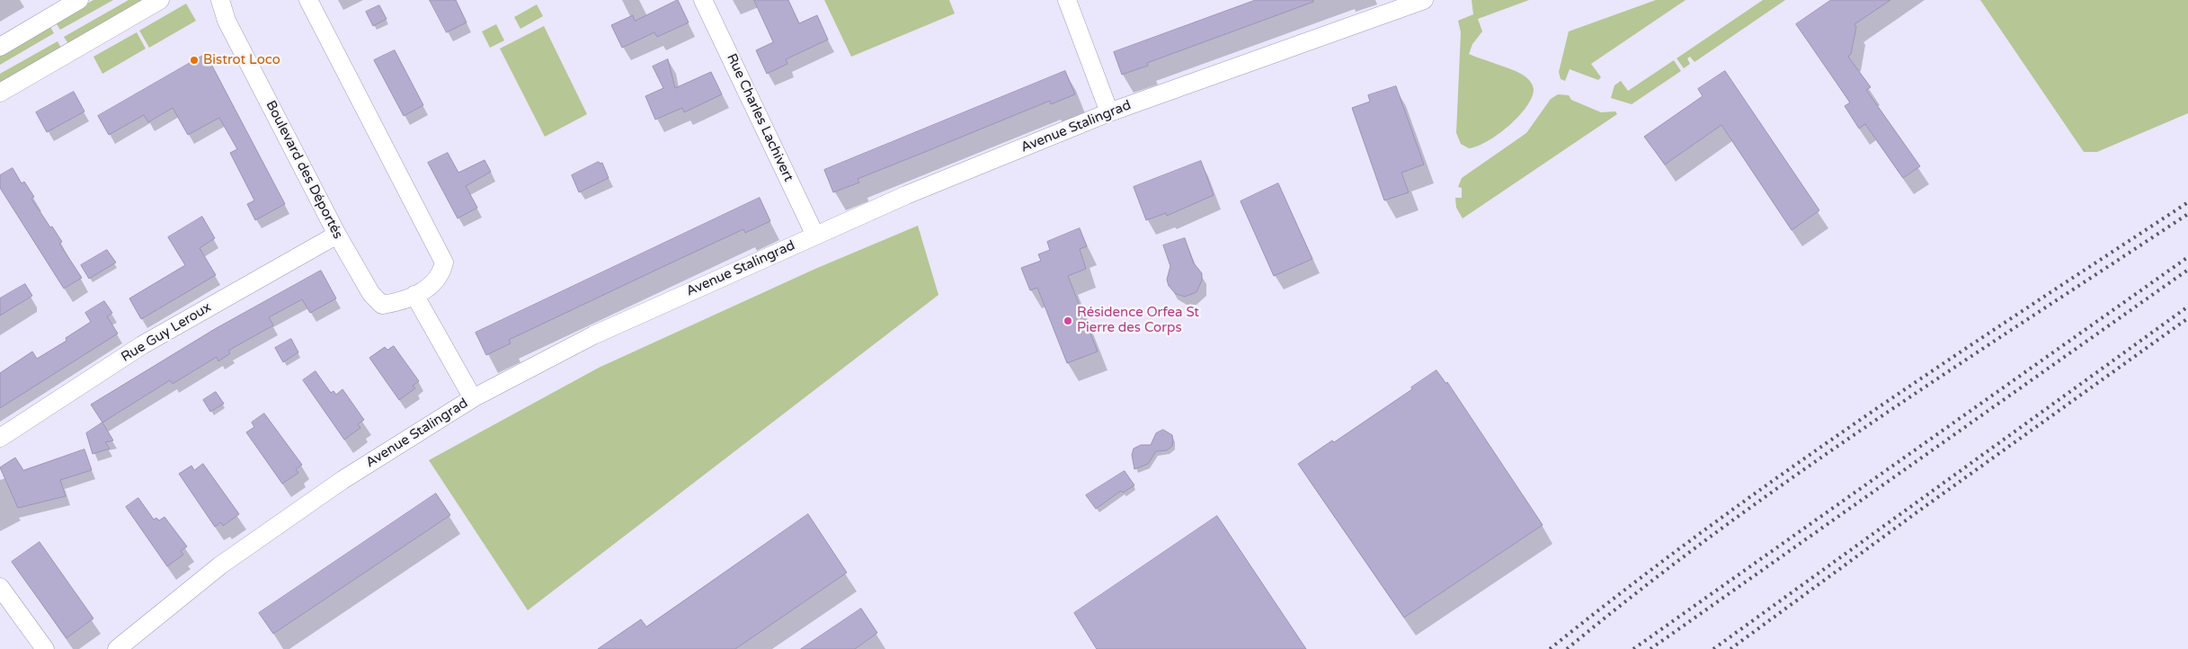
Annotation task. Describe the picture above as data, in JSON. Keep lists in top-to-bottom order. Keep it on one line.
{"streets":{"street":["Rue Charles Lachivert","Avenue Stalingrad","Boulevard des Déportés","Rue Guy Leroux"]},"crossings":[["Rue Charles Lachivert","Avenue Stalingrad"],["Boulevard des Déportés","Rue Guy Leroux"]],"places":["Bistrot Loco","Résidence Orfea St Pierre des Corps"]}
